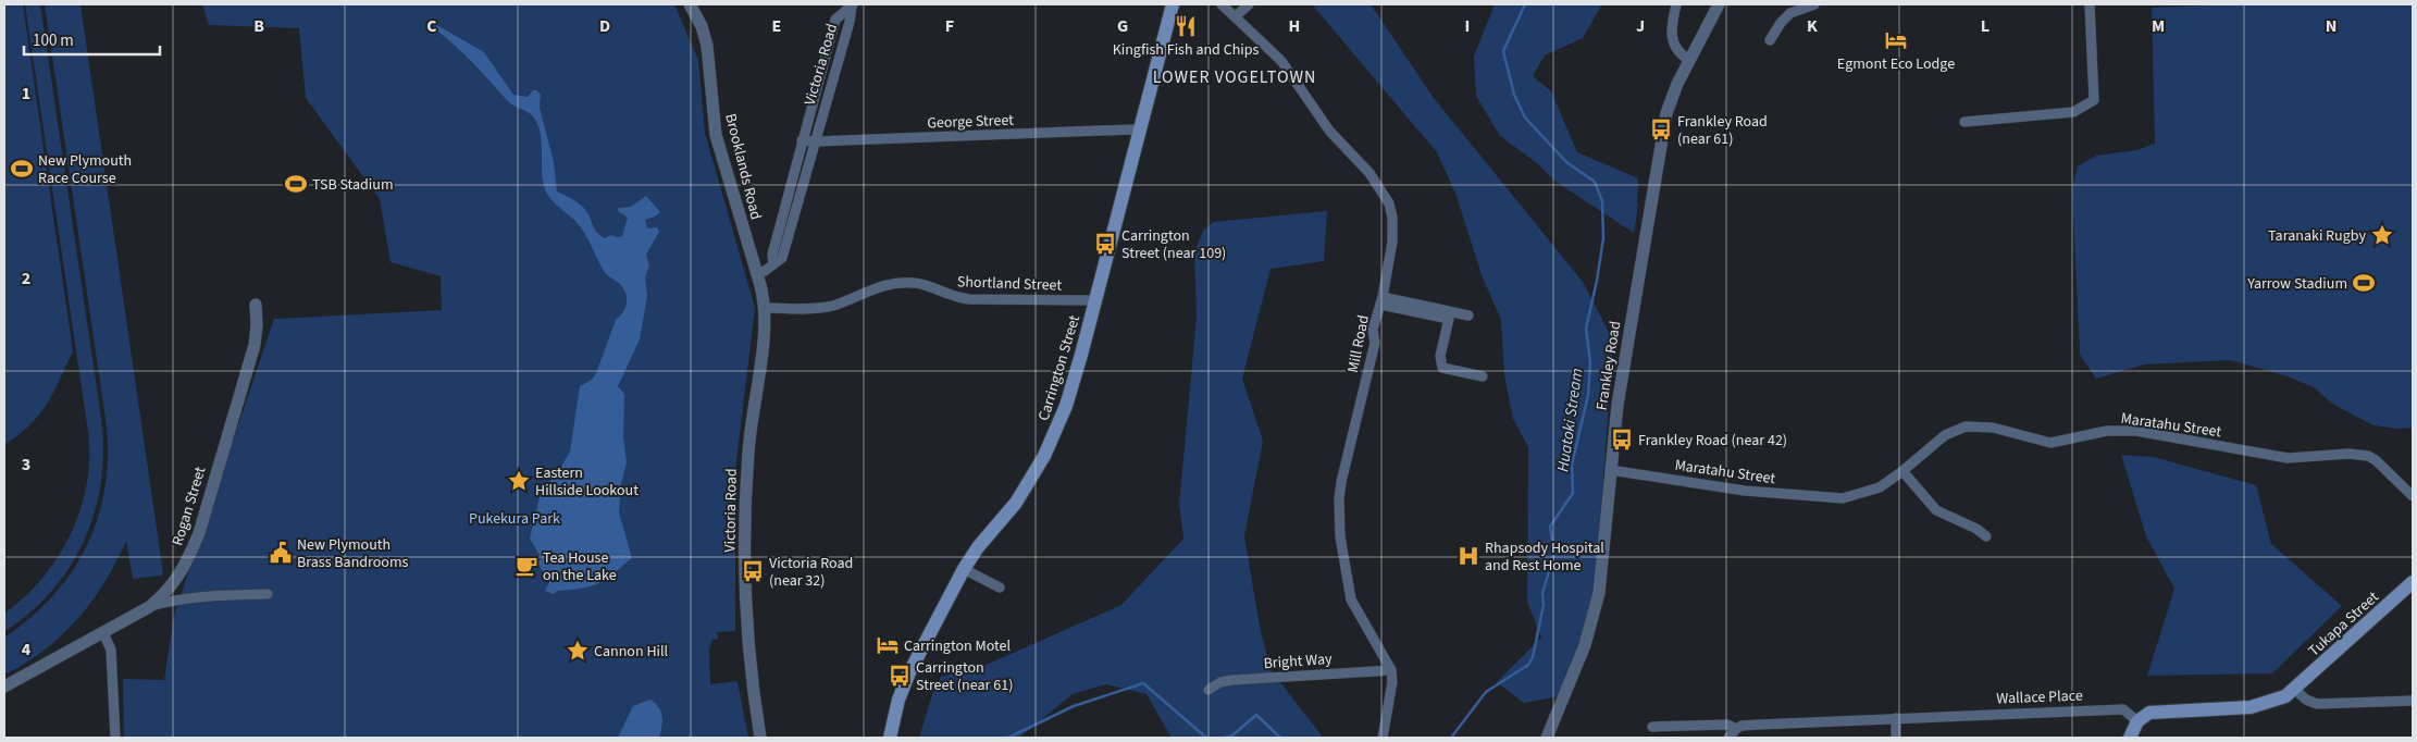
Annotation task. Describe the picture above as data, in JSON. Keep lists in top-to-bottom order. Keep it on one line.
{"streets":{"main road":["Carrington Street","Tukapa Street"],"street":["Victoria Road","George Street","Brooklands Road","Shortland Street","Mill Road","Frankley Road","Maratahu Street","Rogan Street","Bright Way","Wallace Place"]},"crossings":[["Victoria Road","George Street"],["Victoria Road","Brooklands Road"],["Victoria Road","Shortland Street"],["George Street","Carrington Street"],["Shortland Street","Carrington Street"],["Mill Road","Bright Way"],["Frankley Road","Maratahu Street"]],"districts":["LOWER VOGELTOWN"],"water":["Huatoki Stream"],"parks":["Pukekura Park"],"places":{"restaurant":["Kingfish Fish and Chips"],"hotel":["Egmont Eco Lodge","Carrington Motel"],"bus stop":["Frankley Road (near 61)","Carrington Street (near 109)","Frankley Road (near 42)","Victoria Road (near 32)","Carrington Street (near 61)"],"sports":["New Plymouth Race Course","TSB Stadium","Yarrow Stadium"],"place":["Taranaki Rugby","Eastern Hillside Lookout","Cannon Hill"],"public building":["New Plymouth Brass Bandrooms"],"hospital":["Rhapsody Hospital and Rest Home"],"cafe":["Tea House on the Lake"]},"scale_bar":"100 m","grid":{"columns":["B","C","D","E","F","G","H","I","J","K","L","M","N"],"rows":["1","2","3","4"]}}
